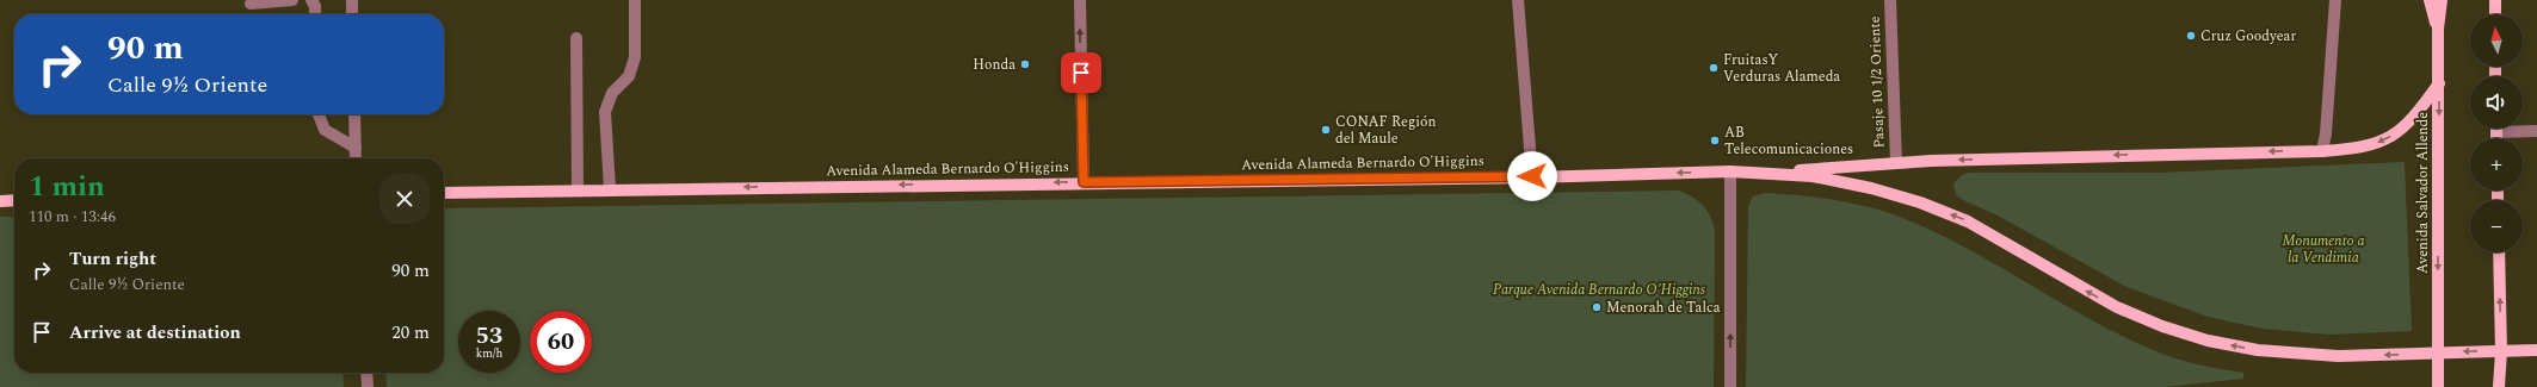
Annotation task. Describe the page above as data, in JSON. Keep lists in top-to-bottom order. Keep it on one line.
{"streets":{"main road":["Avenida Alameda Bernardo O'Higgins","Avenida Salvador Allende"],"street":["Pasaje 10 1/2 Oriente"]},"crossings":[["Avenida Alameda Bernardo O'Higgins","Avenida Salvador Allende"]],"one_way":["Avenida Alameda Bernardo O'Higgins"],"parks":["Monumento a la Vendimia","Parque Avenida Bernardo O'Higgins"],"places":["Cruz Goodyear","Honda","FruitasY Verduras Alameda","CONAF Región del Maule","AB Telecomunicaciones","Menorah de Talca"],"north":"top","page":{"map_buttons":["+","−"],"turn":["90 m","Calle 9½ Oriente"],"heading":["1 min","110 m · 13:46"],"list":[{"name":"Turn right","note":"Calle 9½ Oriente","value":"90 m"},{"name":"Arrive at destination","value":"20 m"}],"speed":"53 km/h","limit":"60"}}
